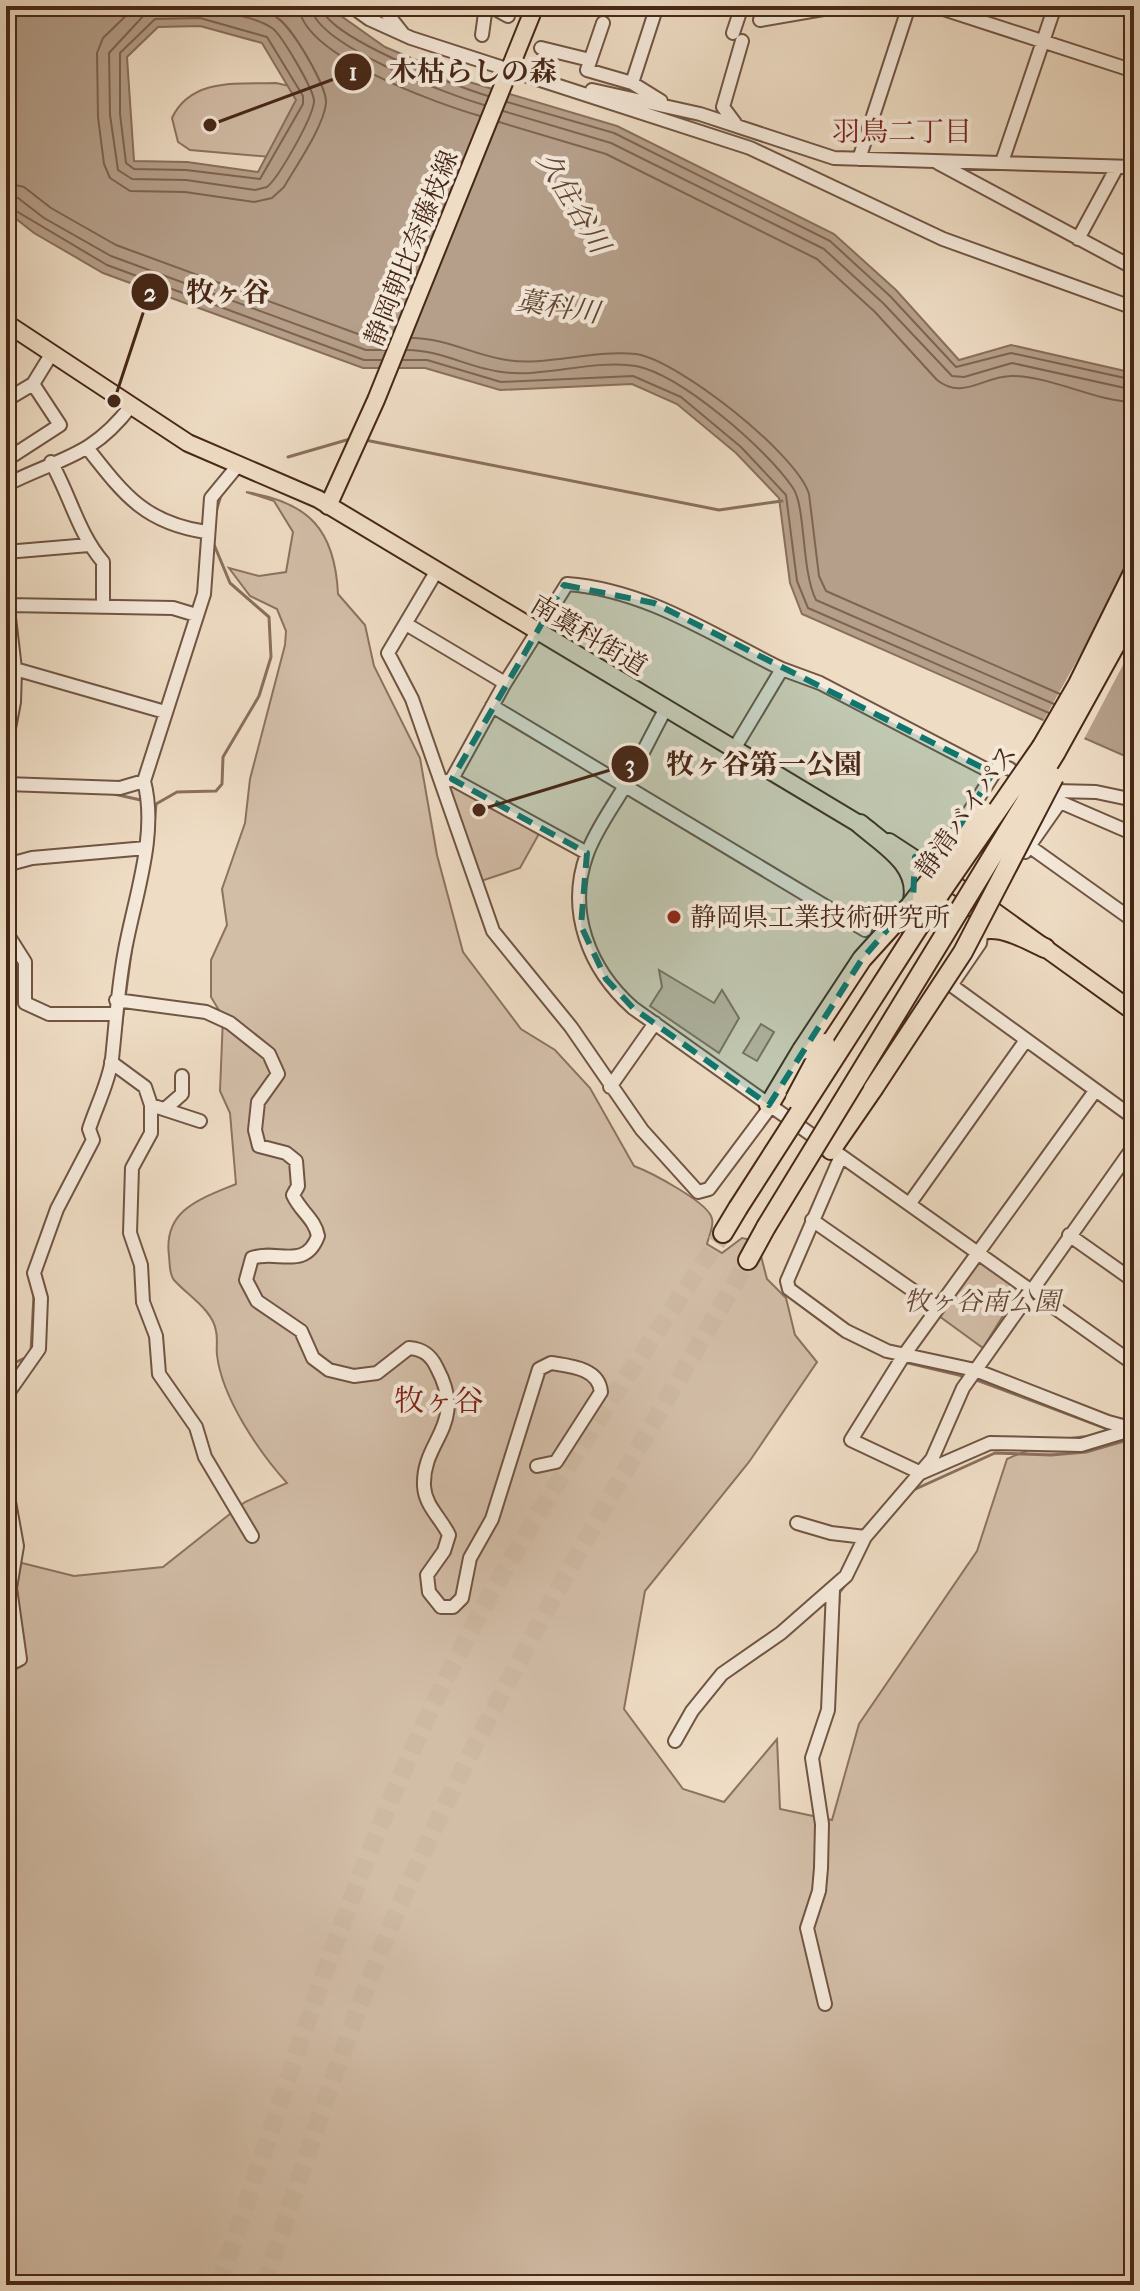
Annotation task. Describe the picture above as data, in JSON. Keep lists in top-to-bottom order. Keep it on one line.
{"streets":{"highway":["静清バイパス"],"main road":["静岡朝比奈藤枝線","南藁科街道"]},"crossings":[["静岡朝比奈藤枝線","南藁科街道"]],"districts":["羽鳥二丁目","牧ヶ谷"],"water":["久住谷川","藁科川"],"parks":["牧ヶ谷南公園"],"places":["木枯らしの森","牧ヶ谷","牧ヶ谷第一公園","静岡県工業技術研究所"]}
